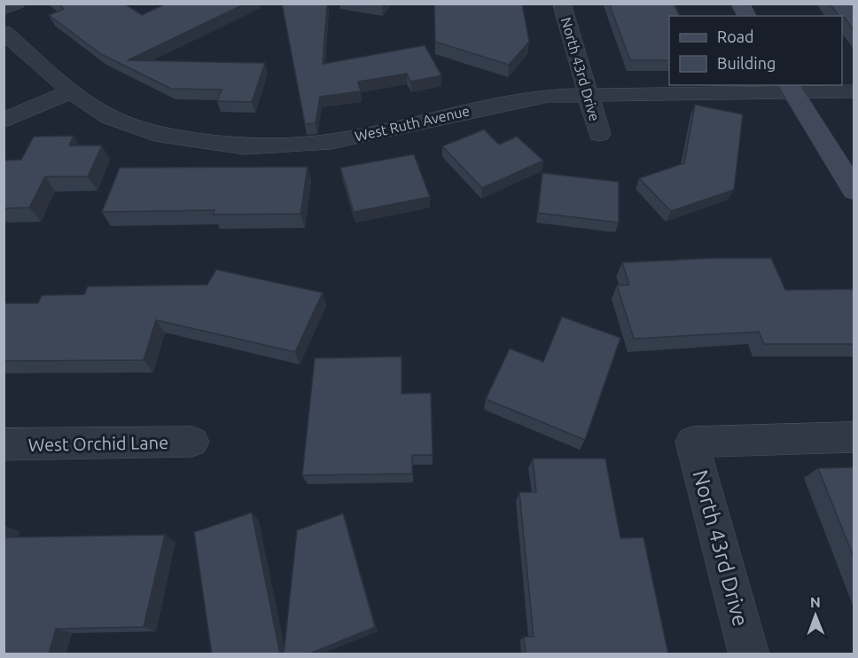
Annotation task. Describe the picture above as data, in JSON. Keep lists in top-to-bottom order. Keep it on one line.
{"streets":{"street":["North 43rd Drive","West Ruth Avenue","West Orchid Lane"]},"crossings":[["North 43rd Drive","West Ruth Avenue"]],"legend":["Road","Building"],"north":"top"}
